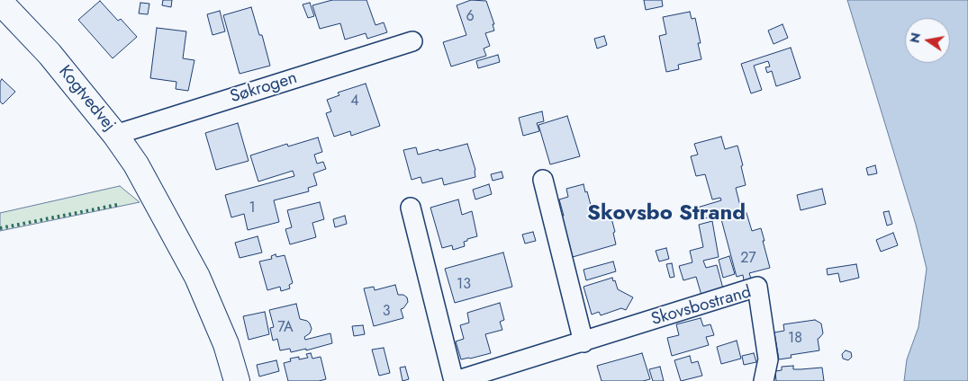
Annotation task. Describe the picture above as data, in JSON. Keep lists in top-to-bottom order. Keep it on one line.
{"streets":{"street":["Søkrogen","Kogtvedvej","Skovsbostrand"]},"crossings":[["Søkrogen","Kogtvedvej"]],"districts":["Skovsbo Strand"],"house_numbers":["6","4","1","27","13","3","7A","18"],"north":"left"}
